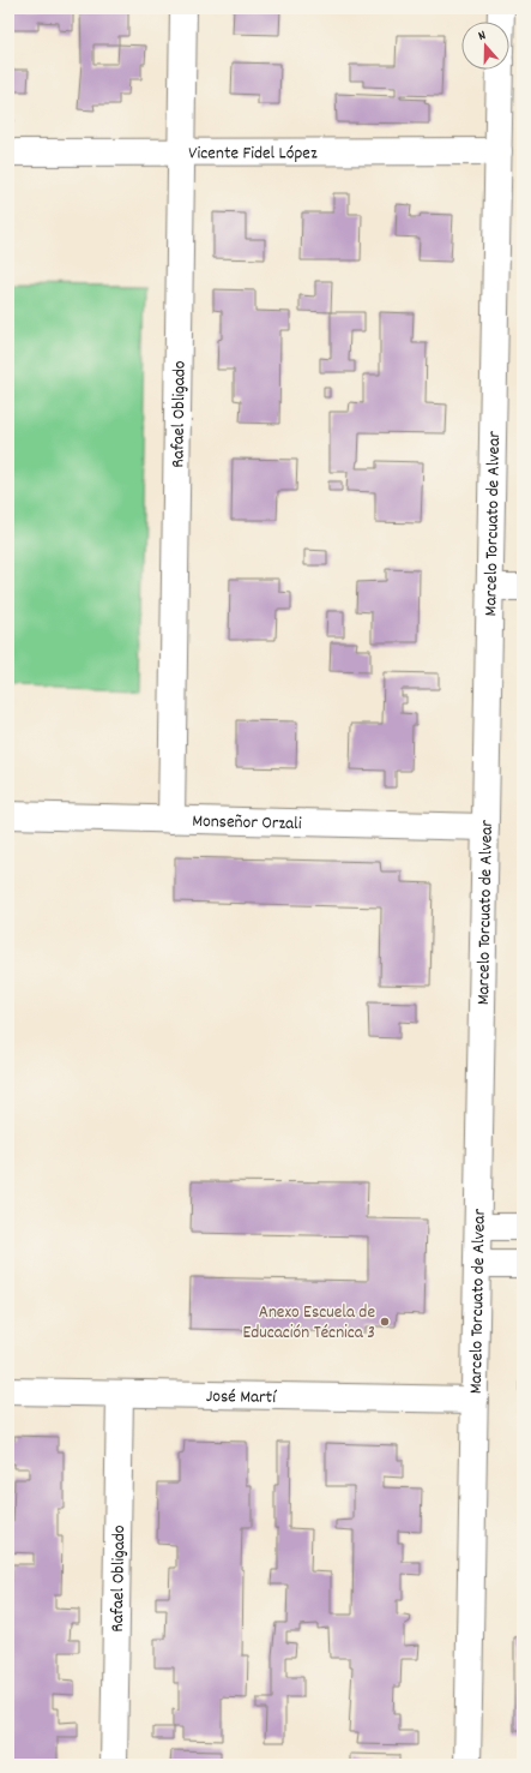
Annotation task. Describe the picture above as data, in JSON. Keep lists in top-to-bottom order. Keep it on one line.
{"streets":{"street":["Vicente Fidel López","Rafael Obligado","Marcelo Torcuato de Alvear","Monseñor Orzali","José Martí"]},"crossings":[["Vicente Fidel López","Rafael Obligado"],["Vicente Fidel López","Marcelo Torcuato de Alvear"],["Rafael Obligado","Monseñor Orzali"],["Rafael Obligado","José Martí"],["Marcelo Torcuato de Alvear","Monseñor Orzali"],["Marcelo Torcuato de Alvear","José Martí"]],"places":["Anexo Escuela de Educación Técnica 3"],"north":"top"}
